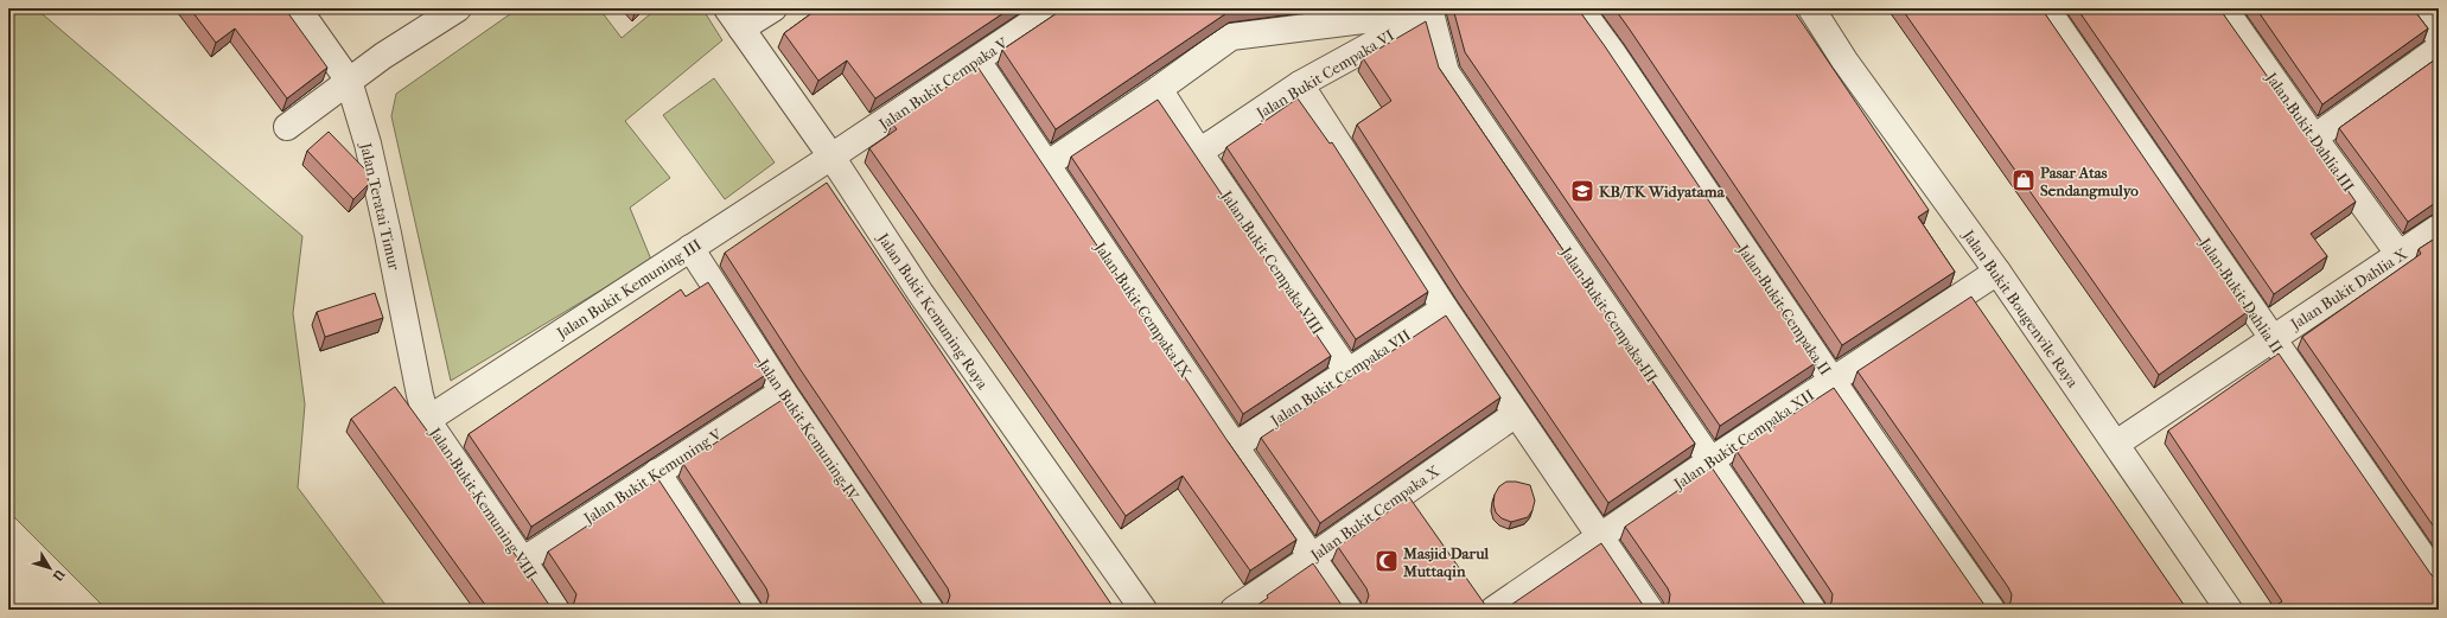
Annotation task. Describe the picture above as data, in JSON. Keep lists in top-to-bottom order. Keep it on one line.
{"streets":{"street":["Jalan Bukit Cempaka VI","Jalan Bukit Cempaka V","Jalan Bukit Dahlia III","Jalan Teratai Timur","Jalan Bukit Cempaka VIII","Jalan Bukit Kemuning III","Jalan Bukit Dahlia X","Jalan Bukit Dahlia II","Jalan Bukit Bougenvile Raya","Jalan Bukit Cempaka IX","Jalan Bukit Cempaka II","Jalan Bukit Kemuning Raya","Jalan Bukit Cempaka III","Jalan Bukit Cempaka VII","Jalan Bukit Kemuning IV","Jalan Bukit Cempaka XII","Jalan Bukit Kemuning V","Jalan Bukit Kemuning VIII","Jalan Bukit Cempaka X"]},"crossings":[["Jalan Bukit Cempaka VI","Jalan Bukit Cempaka VIII"],["Jalan Bukit Cempaka VI","Jalan Bukit Cempaka III"],["Jalan Bukit Cempaka V","Jalan Bukit Kemuning III"],["Jalan Bukit Cempaka V","Jalan Bukit Cempaka IX"],["Jalan Bukit Cempaka V","Jalan Bukit Kemuning Raya"],["Jalan Bukit Dahlia III","Jalan Bukit Dahlia X"],["Jalan Teratai Timur","Jalan Bukit Kemuning III"],["Jalan Teratai Timur","Jalan Bukit Kemuning VIII"],["Jalan Bukit Cempaka VIII","Jalan Bukit Cempaka VII"],["Jalan Bukit Kemuning III","Jalan Bukit Kemuning Raya"],["Jalan Bukit Kemuning III","Jalan Bukit Kemuning IV"],["Jalan Bukit Kemuning III","Jalan Bukit Kemuning VIII"],["Jalan Bukit Dahlia X","Jalan Bukit Dahlia II"],["Jalan Bukit Dahlia X","Jalan Bukit Bougenvile Raya"],["Jalan Bukit Bougenvile Raya","Jalan Bukit Cempaka XII"],["Jalan Bukit Cempaka IX","Jalan Bukit Cempaka VII"],["Jalan Bukit Cempaka IX","Jalan Bukit Cempaka X"],["Jalan Bukit Cempaka II","Jalan Bukit Cempaka XII"],["Jalan Bukit Cempaka III","Jalan Bukit Cempaka XII"],["Jalan Bukit Kemuning IV","Jalan Bukit Kemuning V"],["Jalan Bukit Kemuning V","Jalan Bukit Kemuning VIII"]],"places":{"shop":["Pasar Atas Sendangmulyo"],"school or university":["KB/TK Widyatama"],"mosque":["Masjid Darul Muttaqin"]},"north":"bottom right"}
